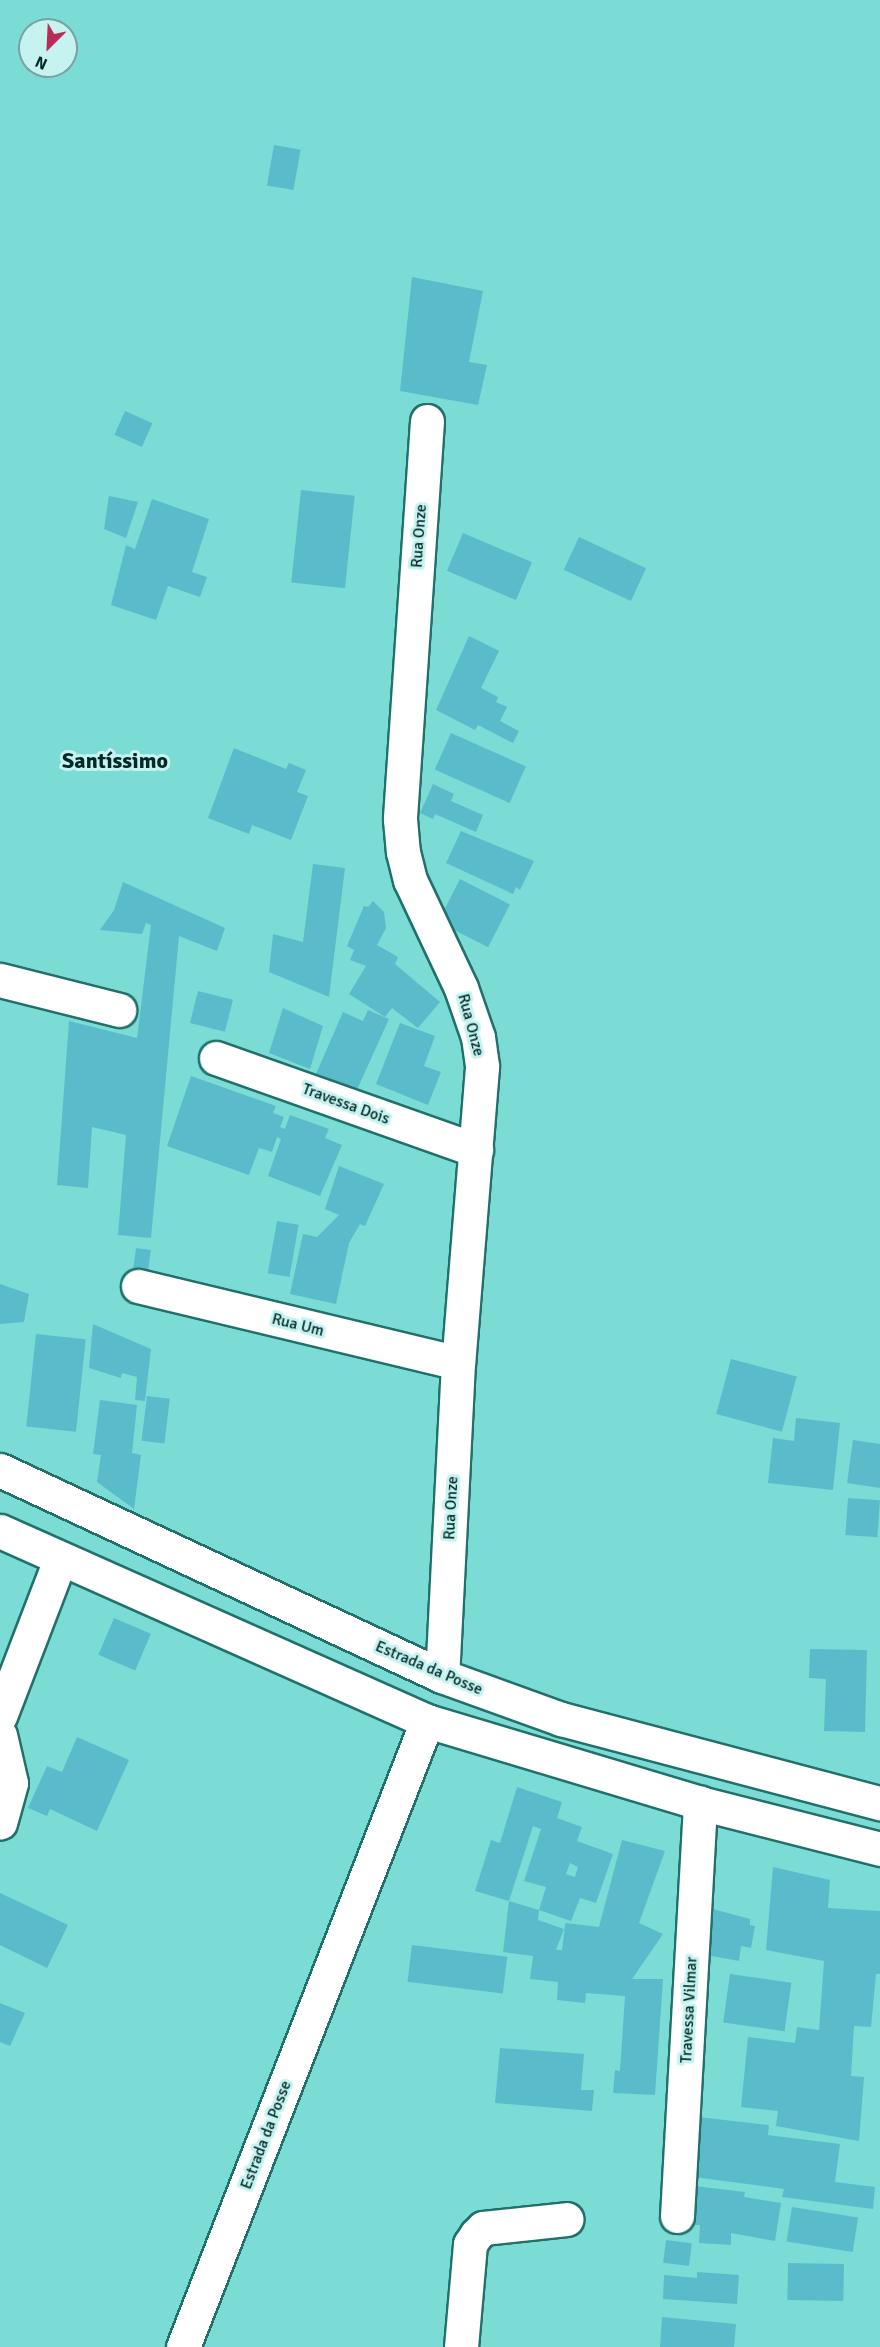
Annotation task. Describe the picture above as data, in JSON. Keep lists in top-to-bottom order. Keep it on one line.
{"streets":{"street":["Rua Onze","Travessa Dois","Rua Um","Estrada da Posse","Travessa Vilmar"]},"crossings":[["Rua Onze","Travessa Dois"],["Rua Onze","Rua Um"],["Rua Onze","Estrada da Posse"]],"districts":["Santíssimo"],"north":"bottom left"}
